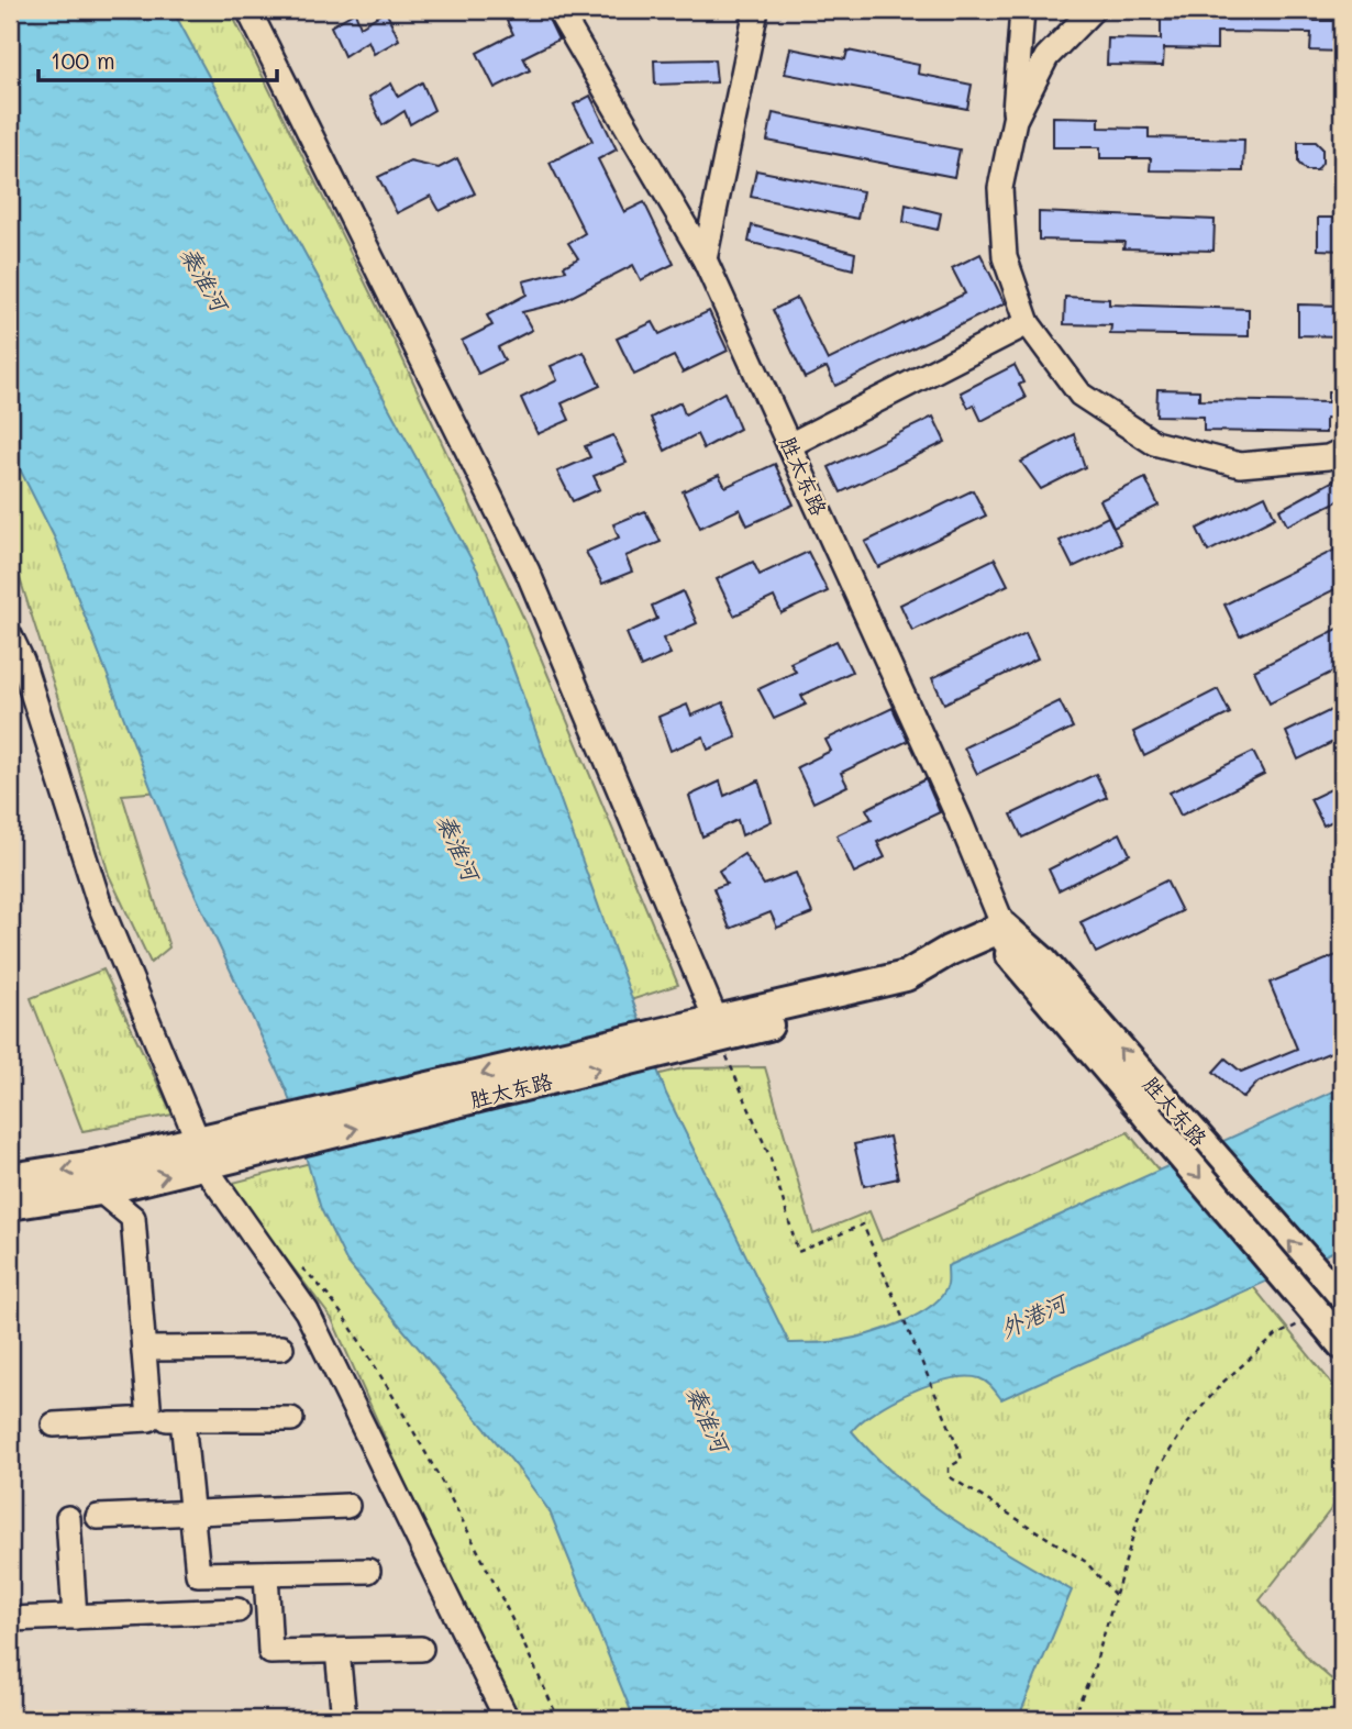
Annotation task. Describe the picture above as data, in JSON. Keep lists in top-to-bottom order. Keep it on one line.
{"streets":{"main road":["胜太东路"]},"water":["秦淮河","外港河"],"scale_bar":"100 m"}
